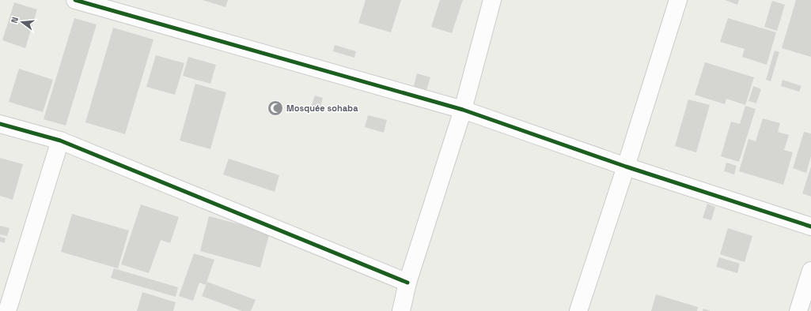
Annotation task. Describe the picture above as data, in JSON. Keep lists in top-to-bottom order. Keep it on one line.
{"places":{"mosque":["Mosquée sohaba"]},"north":"left"}
